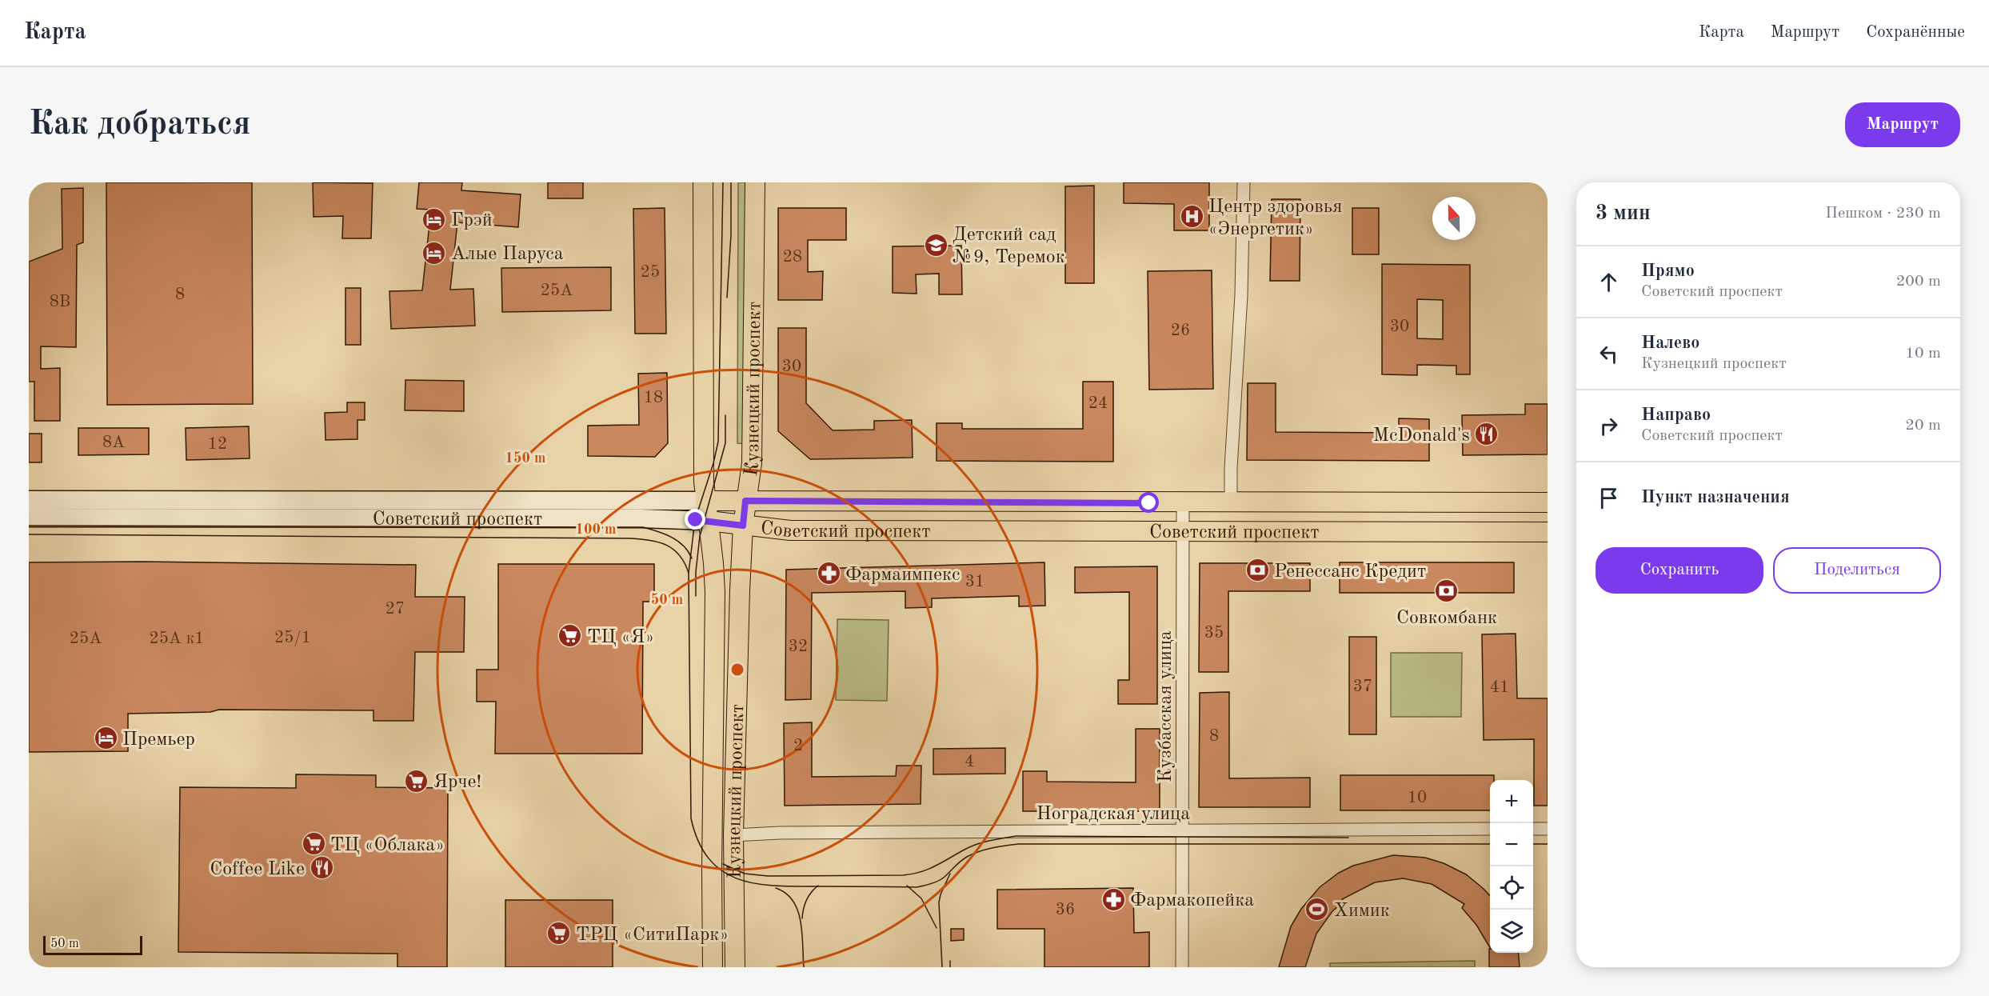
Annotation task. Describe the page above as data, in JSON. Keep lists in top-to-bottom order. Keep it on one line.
{"streets":{"main road":["Кузнецкий проспект","Советский проспект"],"street":["Кузбасская улица","Ноградская улица"]},"crossings":[["Кузнецкий проспект","Советский проспект"],["Кузнецкий проспект","Ноградская улица"],["Советский проспект","Кузбасская улица"],["Кузбасская улица","Ноградская улица"]],"places":{"hospital":["Центр здоровья «Энергетик»"],"hotel":["Грэй","Алые Паруса","Премьер"],"school or university":["Детский сад №9, Теремок"],"restaurant":["McDonald's","Coffee Like"],"bank":["Ренессанс Кредит","Совкомбанк"],"pharmacy":["Фармаимпекс","Фармакопейка"],"supermarket":["ТЦ «Я»","Ярче!","ТЦ «Облака»","ТРЦ «СитиПарк»"],"sports":["Химик"]},"house_numbers":["28","25","25А","8","8В","30","26","30","18","24","8А","12","31","27","35","25/1","25А","25А к1","32","37","41","8","2","4","10","36"],"scale_bar":"50 m","north":"top","page":{"header":"Карта","nav":["Карта","Маршрут","Сохранённые"],"buttons":["Маршрут",["Сохранить","Поделиться"]],"title":"Как добраться","heading":["3 мин","Пешком · 230 m"],"list":[["Прямо","Советский проспект","200 m"],["Налево","Кузнецкий проспект","10 m"],["Направо","Советский проспект","20 m"],"Пункт назначения"],"map_buttons":["+","−"],"scale":"50 m"},"rings":["150 m","100 m","50 m"]}
